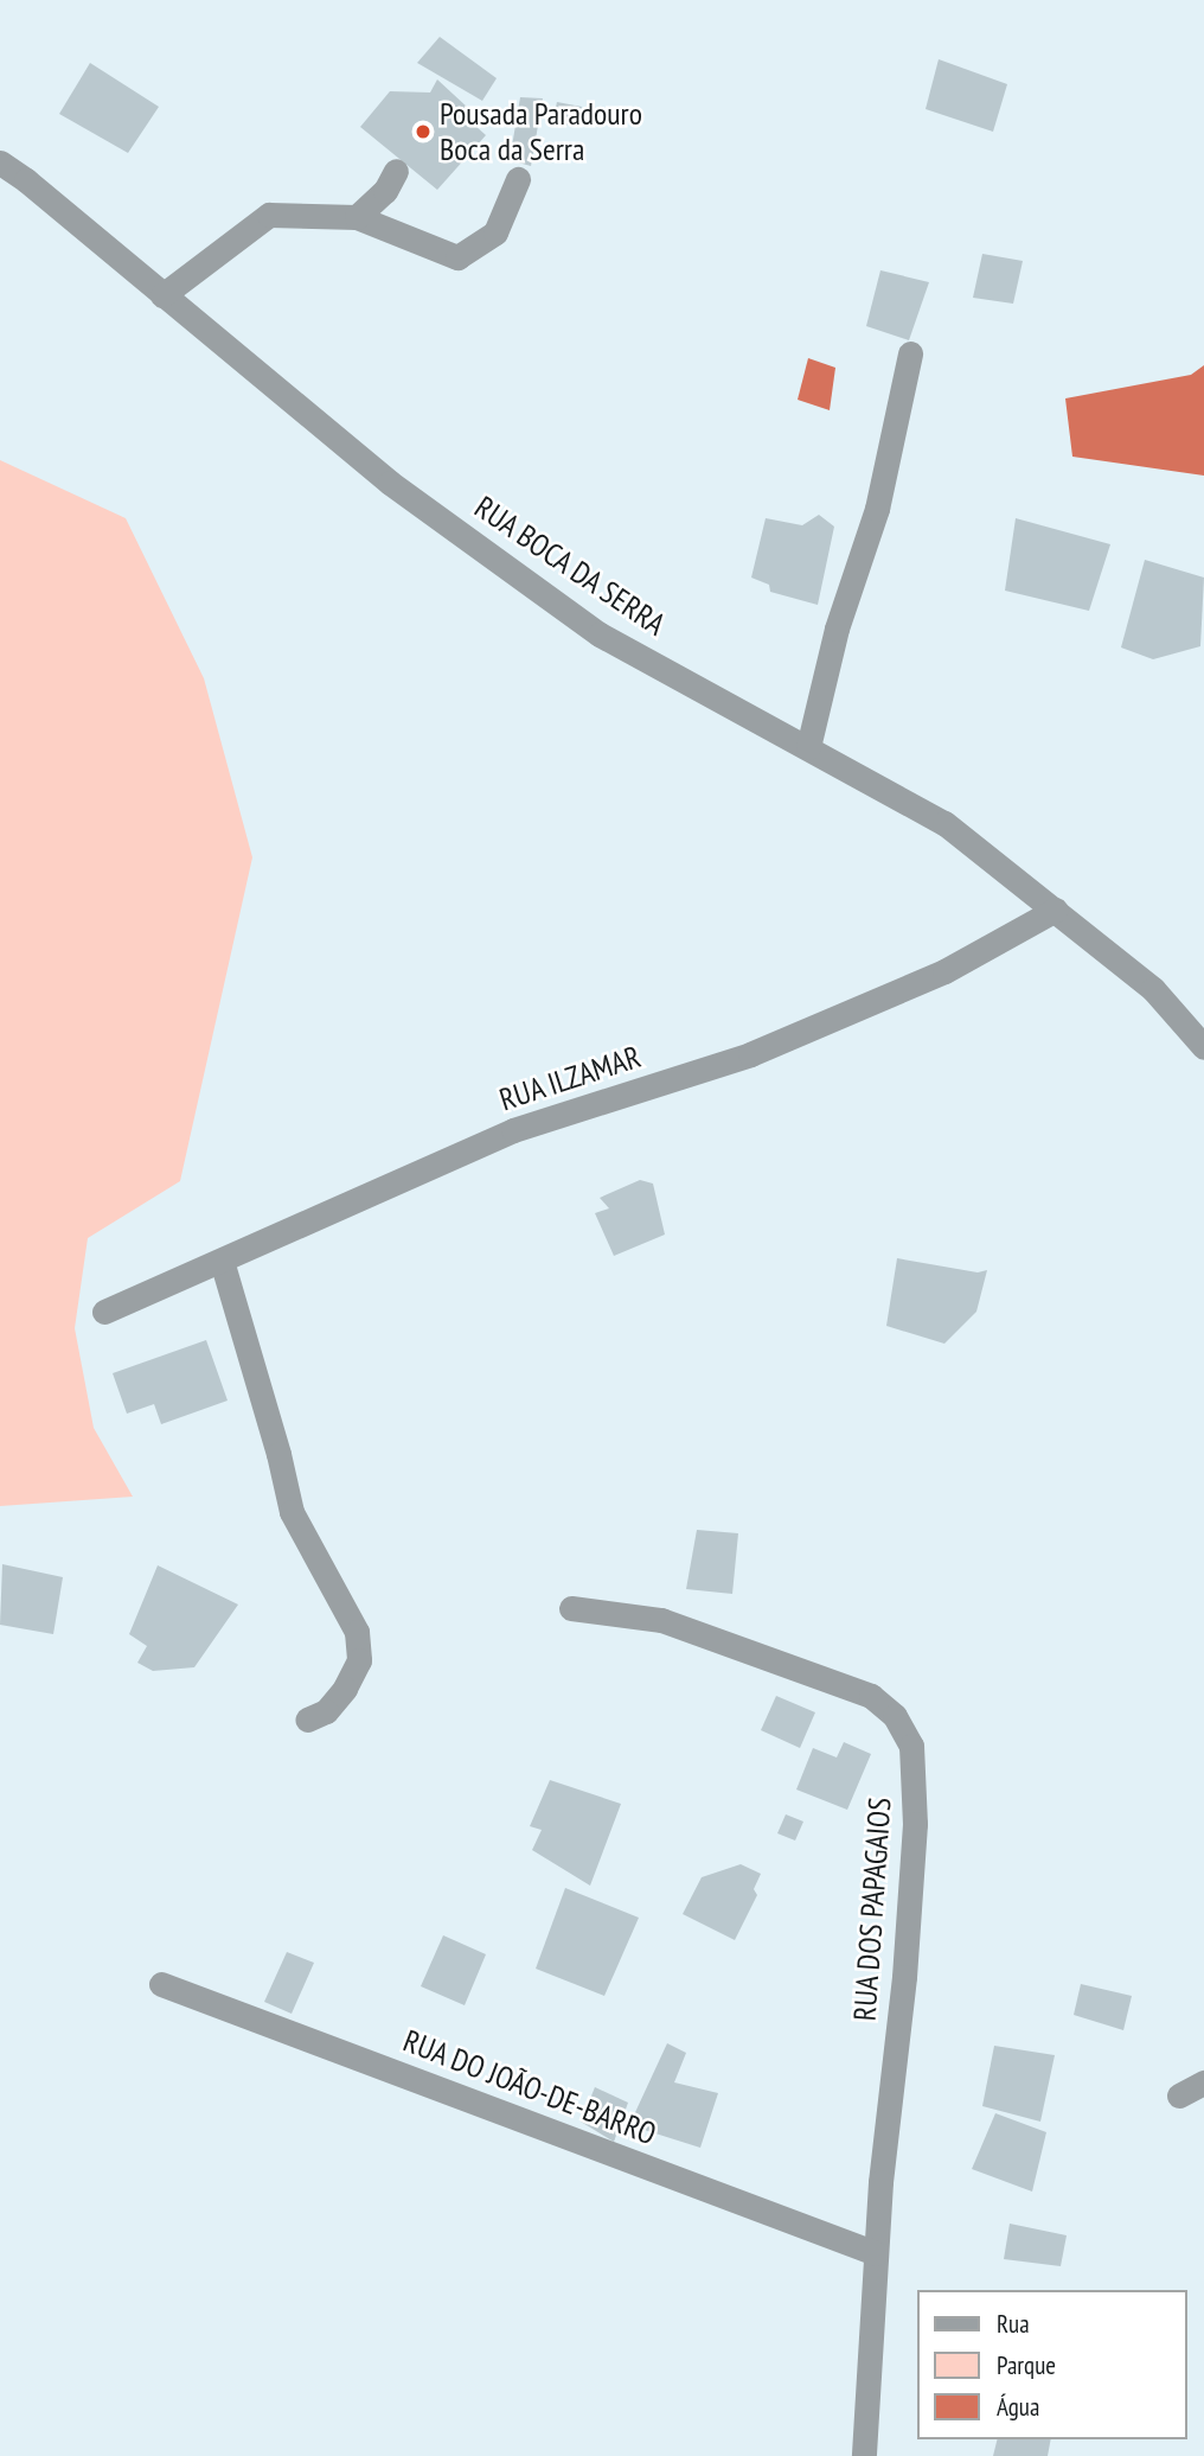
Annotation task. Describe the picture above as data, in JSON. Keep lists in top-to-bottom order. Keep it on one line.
{"streets":{"street":["RUA BOCA DA SERRA","RUA ILZAMAR","RUA DOS PAPAGAIOS","RUA DO JOÃO-DE-BARRO"]},"crossings":[["RUA BOCA DA SERRA","RUA ILZAMAR"],["RUA DOS PAPAGAIOS","RUA DO JOÃO-DE-BARRO"]],"places":["Pousada Paradouro Boca da Serra"],"legend":["Rua","Parque","Água"]}
